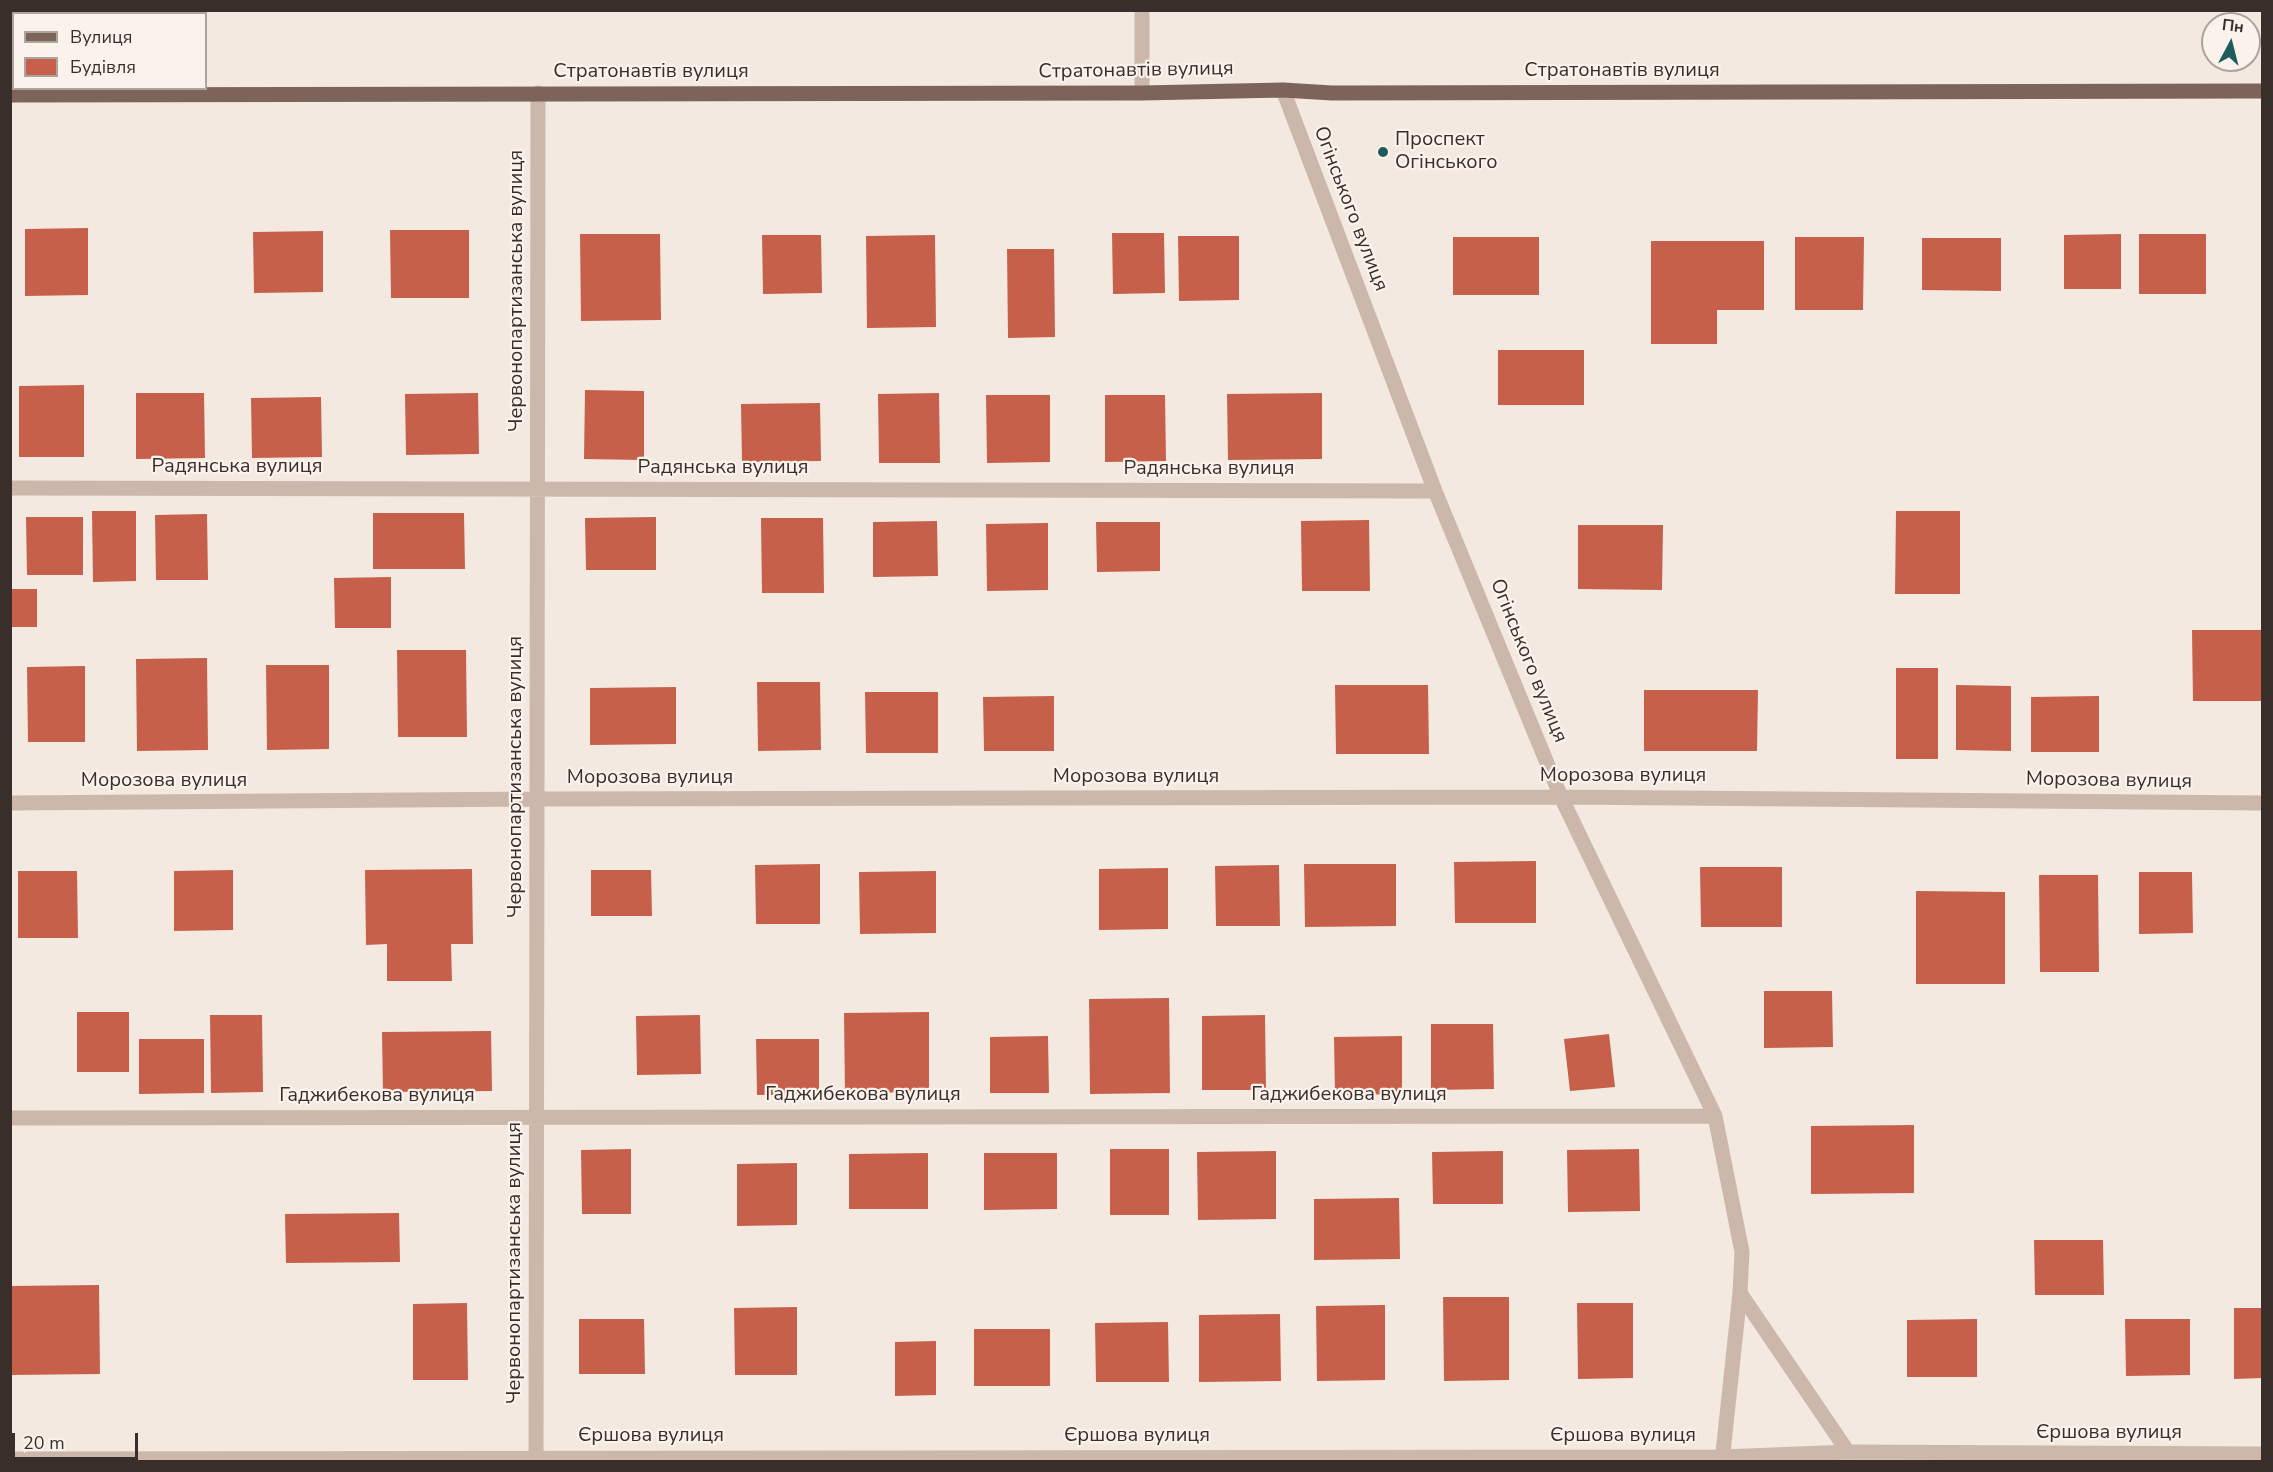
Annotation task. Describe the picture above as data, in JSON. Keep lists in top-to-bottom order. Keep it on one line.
{"streets":{"main road":["Стратонавтів вулиця"],"street":["Огінського вулиця","Червонопартизанська вулиця","Радянська вулиця","Морозова вулиця","Гаджибекова вулиця","Єршова вулиця"]},"crossings":[["Стратонавтів вулиця","Огінського вулиця"],["Стратонавтів вулиця","Червонопартизанська вулиця"],["Огінського вулиця","Радянська вулиця"],["Огінського вулиця","Морозова вулиця"],["Огінського вулиця","Гаджибекова вулиця"],["Огінського вулиця","Єршова вулиця"],["Червонопартизанська вулиця","Радянська вулиця"],["Червонопартизанська вулиця","Морозова вулиця"],["Червонопартизанська вулиця","Гаджибекова вулиця"],["Червонопартизанська вулиця","Єршова вулиця"]],"places":["Проспект Огінського"],"legend":["Вулиця","Будівля"],"scale_bar":"20 m","north":"top"}
